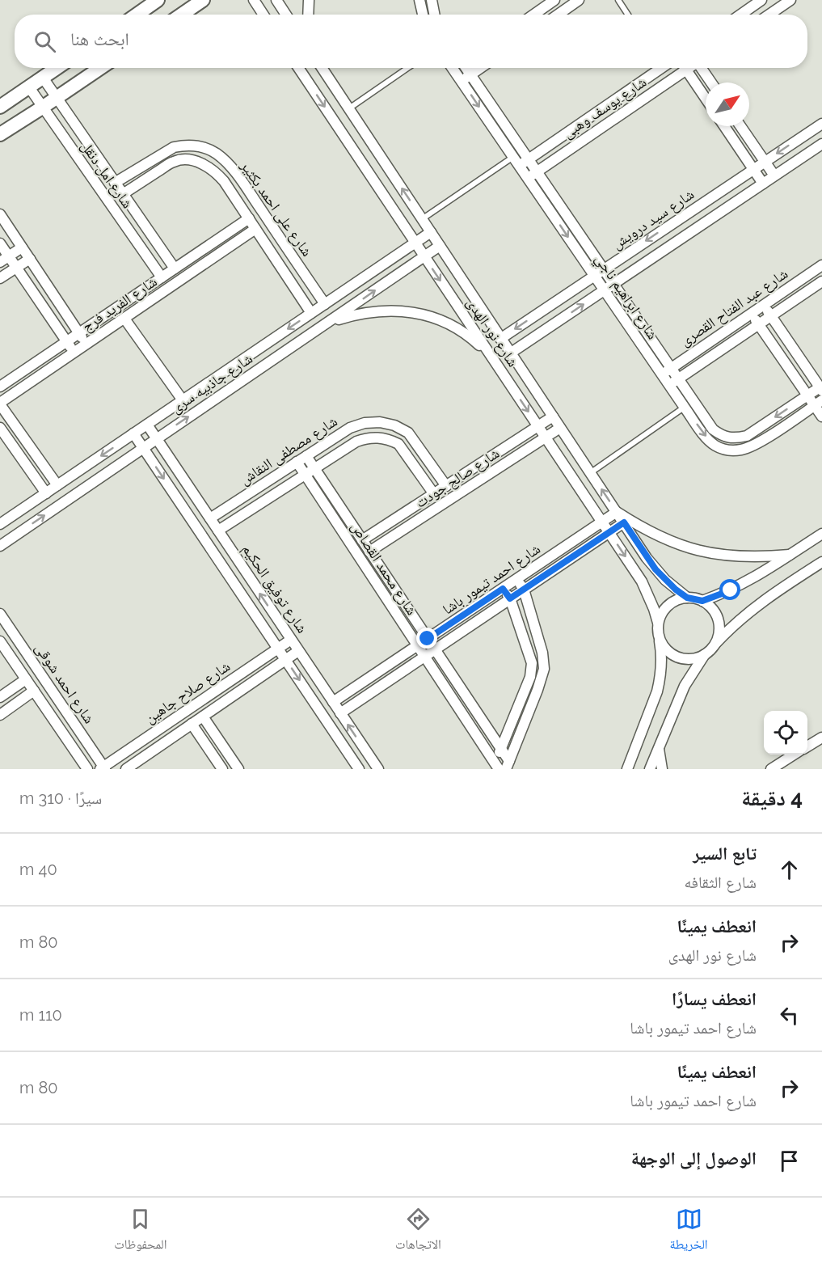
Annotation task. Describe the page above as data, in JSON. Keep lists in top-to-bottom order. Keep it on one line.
{"streets":{"street":["شارع يوسف وهبى","شارع امل دنقل","شارع على احمد بكثير","شارع سيد درويش","شارع ابراهيم ناجي","شارع الفريد فرج","شارع عبد الفتاح القصرى","شارع نور الهدى","شارع جاذبيه سرى","شارع مصطفى النقاش","شارع صالح جودت","شارع محمد القصاص","شارع احمد تيمور باشا","شارع توفيق الحكيم","شارع احمد شوقى","شارع صلاح جاهين"]},"crossings":[["شارع يوسف وهبى","شارع ابراهيم ناجي"],["شارع امل دنقل","شارع على احمد بكثير"],["شارع امل دنقل","شارع الفريد فرج"],["شارع على احمد بكثير","شارع الفريد فرج"],["شارع على احمد بكثير","شارع جاذبيه سرى"],["شارع سيد درويش","شارع ابراهيم ناجي"],["شارع سيد درويش","شارع نور الهدى"],["شارع ابراهيم ناجي","شارع عبد الفتاح القصرى"],["شارع نور الهدى","شارع جاذبيه سرى"],["شارع نور الهدى","شارع صالح جودت"],["شارع نور الهدى","شارع احمد تيمور باشا"],["شارع جاذبيه سرى","شارع توفيق الحكيم"],["شارع مصطفى النقاش","شارع محمد القصاص"],["شارع مصطفى النقاش","شارع توفيق الحكيم"],["شارع صالح جودت","شارع محمد القصاص"],["شارع محمد القصاص","شارع احمد تيمور باشا"],["شارع احمد تيمور باشا","شارع توفيق الحكيم"],["شارع توفيق الحكيم","شارع صلاح جاهين"],["شارع احمد شوقى","شارع صلاح جاهين"]],"north":"top right","page":{"search":"ابحث هنا","heading":["4 دقيقة","سيرًا · 310 m"],"list":[["تابع السير","شارع الثقافه","40 m"],["انعطف يمينًا","شارع نور الهدى","80 m"],["انعطف يسارًا","شارع احمد تيمور باشا","110 m"],["انعطف يمينًا","شارع احمد تيمور باشا","80 m"],"الوصول إلى الوجهة"],"nav":["الخريطة","الاتجاهات","المحفوظات"]}}
